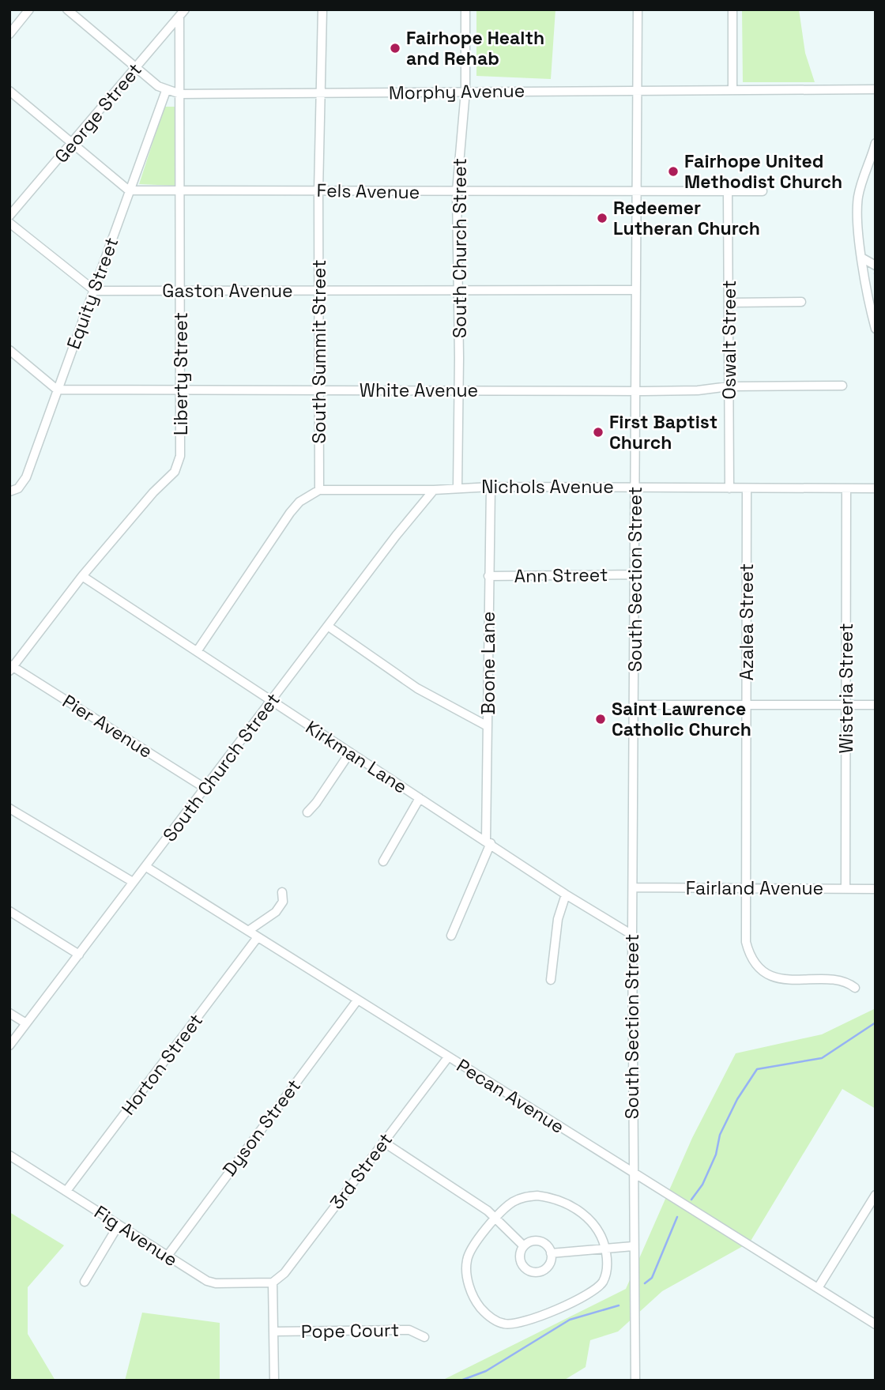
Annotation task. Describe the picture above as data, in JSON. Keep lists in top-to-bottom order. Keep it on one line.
{"streets":{"street":["Morphy Avenue","George Street","Fels Avenue","South Church Street","Gaston Avenue","Equity Street","Oswalt Street","South Summit Street","Liberty Street","White Avenue","Nichols Avenue","Ann Street","South Section Street","Azalea Street","Boone Lane","Wisteria Street","Pier Avenue","Kirkman Lane","Fairland Avenue","Horton Street","Pecan Avenue","Dyson Street","3rd Street","Fig Avenue","Pope Court"]},"crossings":[["Morphy Avenue","George Street"],["Morphy Avenue","South Church Street"],["Morphy Avenue","Equity Street"],["Morphy Avenue","South Summit Street"],["Morphy Avenue","Liberty Street"],["Morphy Avenue","South Section Street"],["George Street","Liberty Street"],["Fels Avenue","South Church Street"],["Fels Avenue","Equity Street"],["Fels Avenue","Oswalt Street"],["Fels Avenue","South Summit Street"],["Fels Avenue","Liberty Street"],["Fels Avenue","South Section Street"],["South Church Street","Gaston Avenue"],["South Church Street","White Avenue"],["South Church Street","Nichols Avenue"],["South Church Street","Pier Avenue"],["South Church Street","Kirkman Lane"],["South Church Street","Pecan Avenue"],["Gaston Avenue","Equity Street"],["Gaston Avenue","South Summit Street"],["Gaston Avenue","Liberty Street"],["Gaston Avenue","South Section Street"],["Equity Street","White Avenue"],["Oswalt Street","White Avenue"],["Oswalt Street","Nichols Avenue"],["South Summit Street","White Avenue"],["South Summit Street","Nichols Avenue"],["Liberty Street","White Avenue"],["Liberty Street","Pier Avenue"],["Liberty Street","Kirkman Lane"],["White Avenue","South Section Street"],["Nichols Avenue","South Section Street"],["Nichols Avenue","Azalea Street"],["Nichols Avenue","Boone Lane"],["Nichols Avenue","Wisteria Street"],["Ann Street","South Section Street"],["Ann Street","Boone Lane"],["South Section Street","Kirkman Lane"],["South Section Street","Fairland Avenue"],["South Section Street","Pecan Avenue"],["Azalea Street","Fairland Avenue"],["Boone Lane","Kirkman Lane"],["Wisteria Street","Fairland Avenue"],["Horton Street","Pecan Avenue"],["Horton Street","Fig Avenue"],["Pecan Avenue","Dyson Street"],["Pecan Avenue","3rd Street"],["Dyson Street","Fig Avenue"],["3rd Street","Fig Avenue"]],"places":["Fairhope Health and Rehab","Fairhope United Methodist Church","Redeemer Lutheran Church","First Baptist Church","Saint Lawrence Catholic Church"]}
